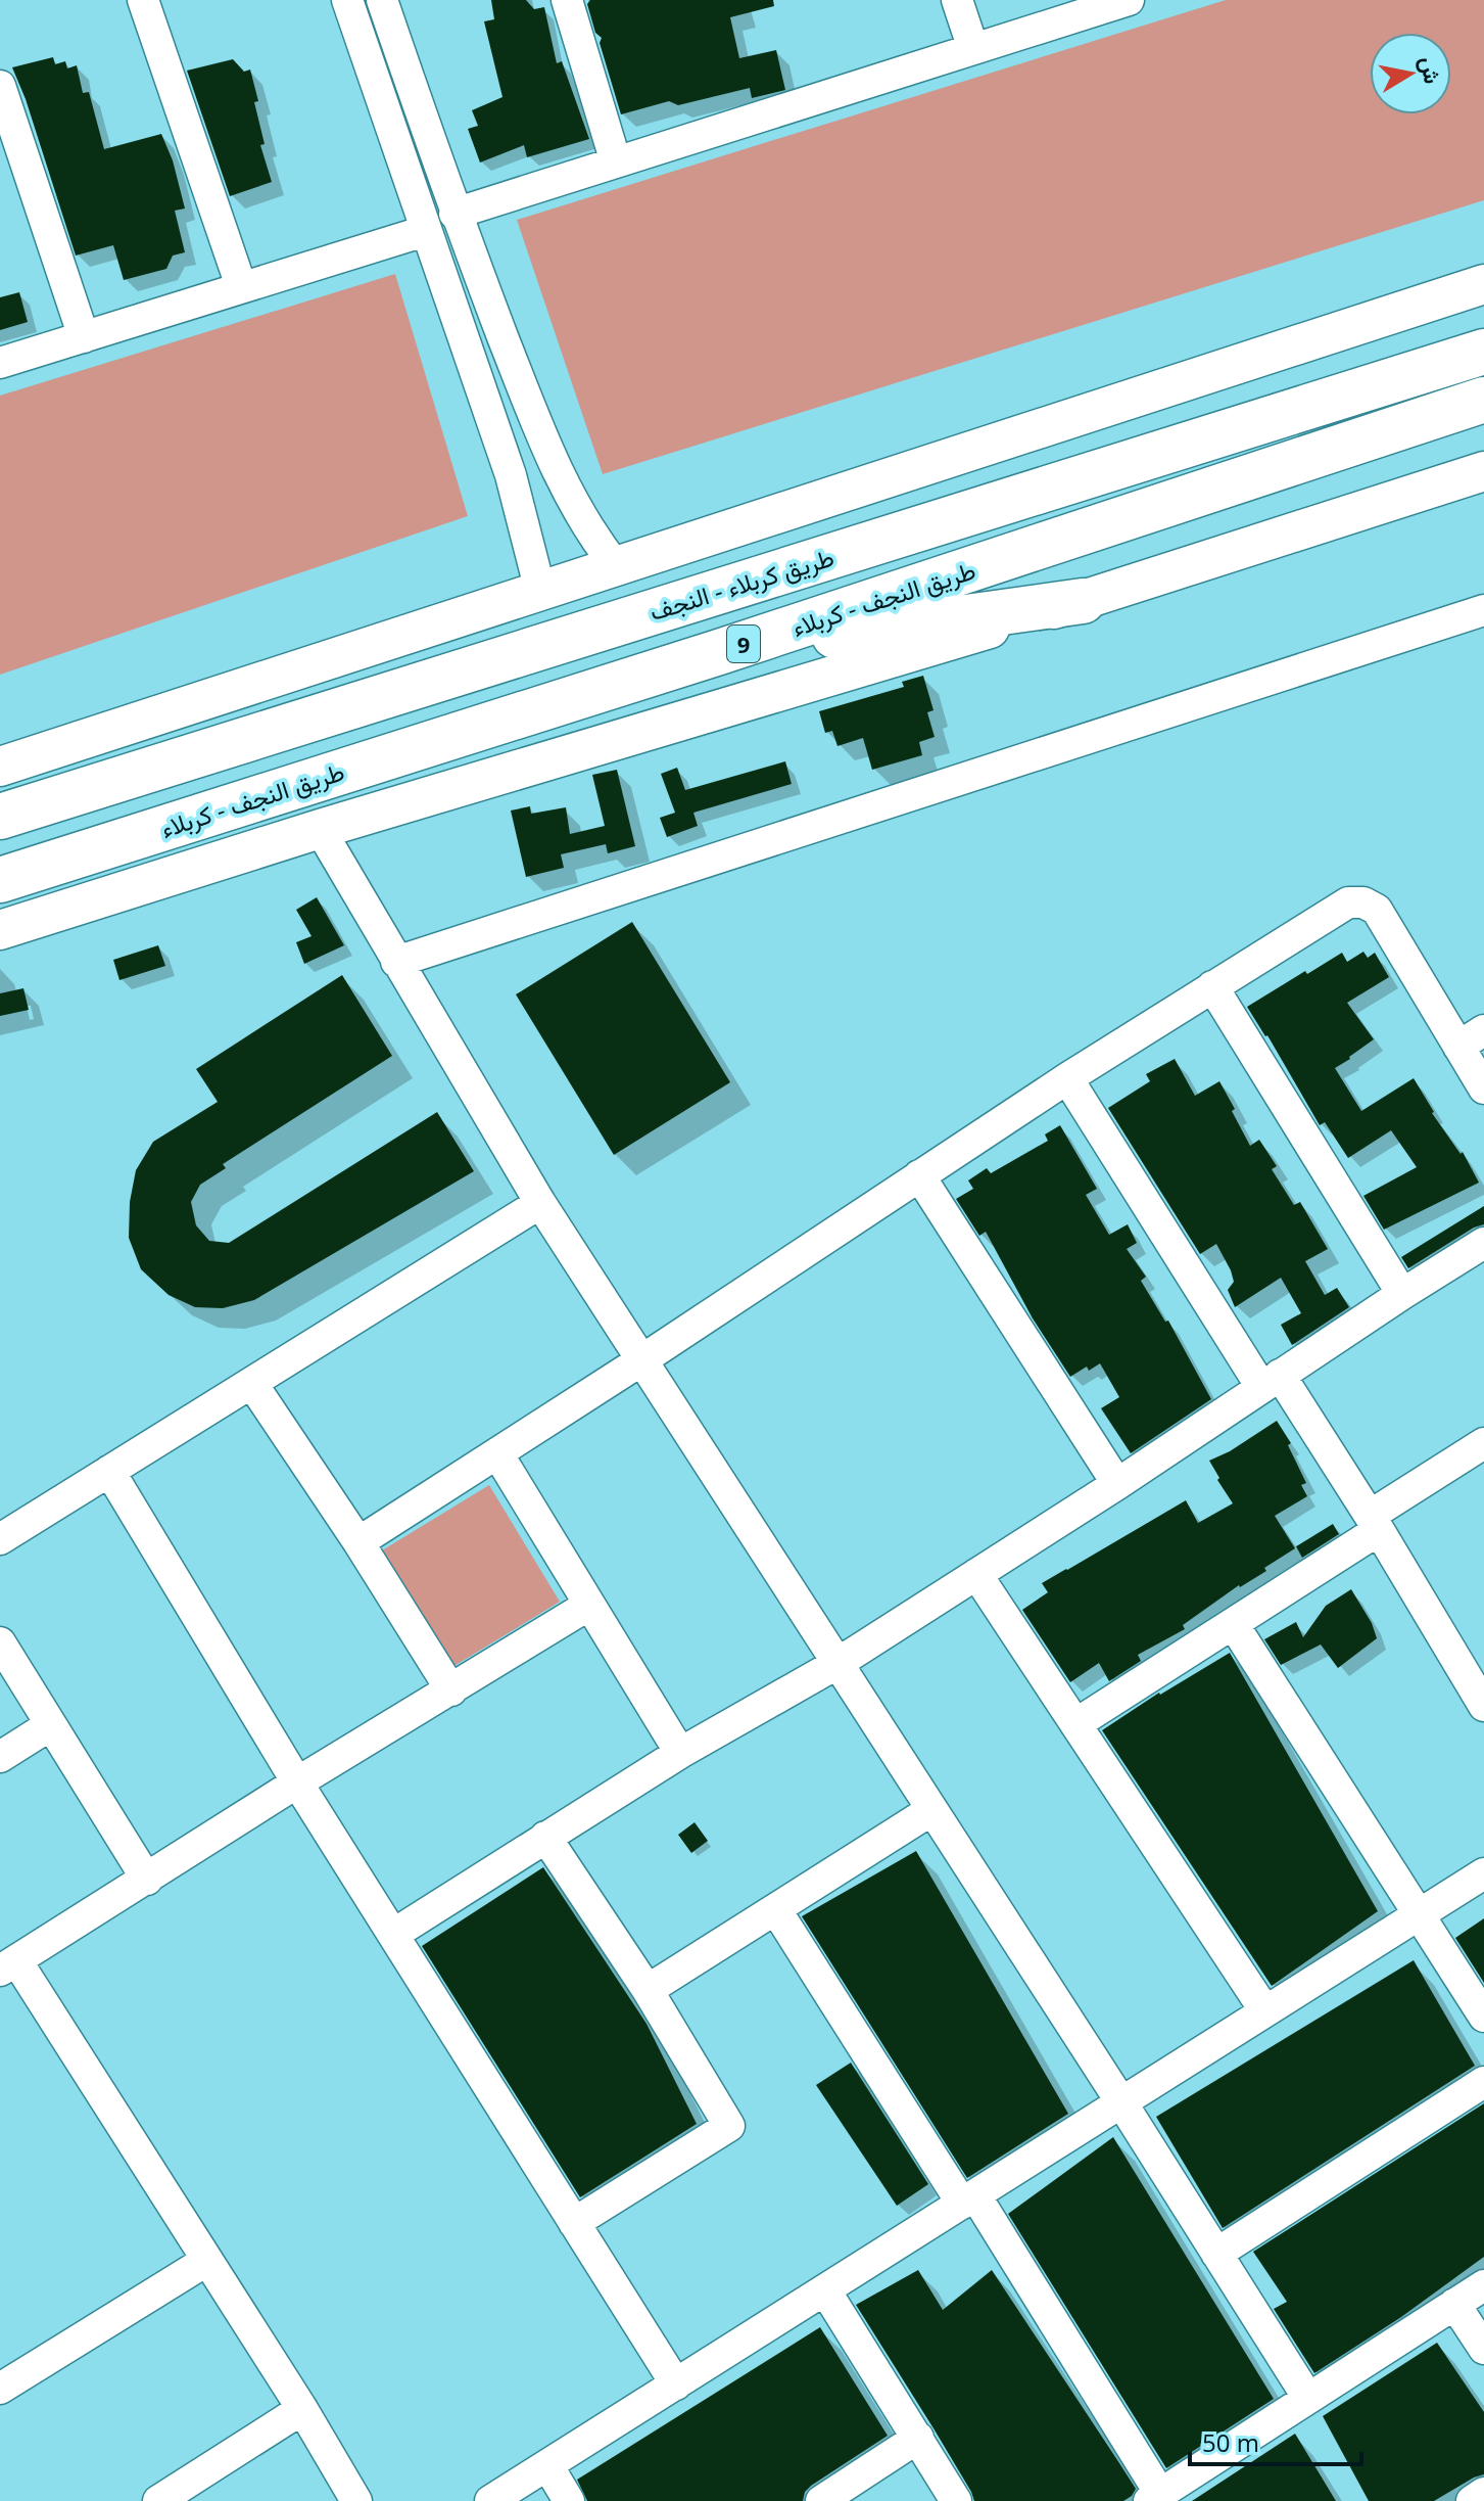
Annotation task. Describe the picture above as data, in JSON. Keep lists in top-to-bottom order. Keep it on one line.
{"streets":{"highway":["طريق کربلاء - النجف","طريق النجف - کربلاء","9"]},"scale_bar":"50 m","north":"right"}
